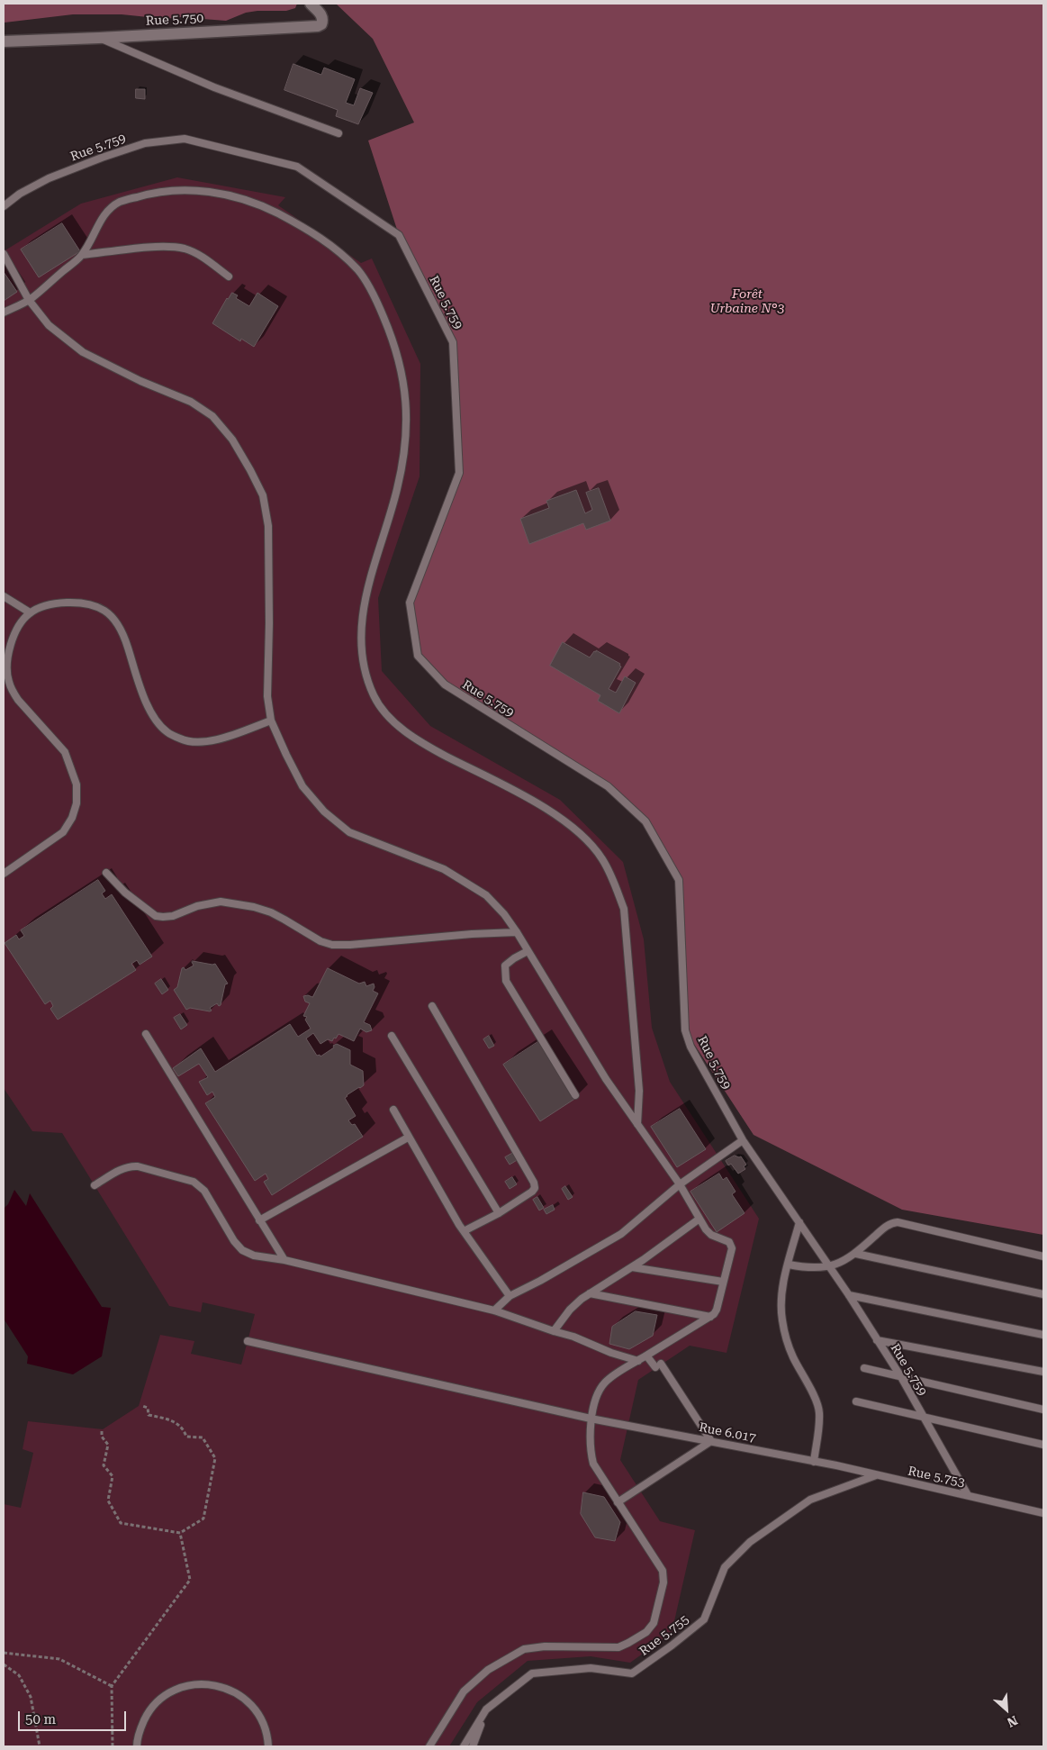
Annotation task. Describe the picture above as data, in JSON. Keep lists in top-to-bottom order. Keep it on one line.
{"streets":{"street":["Rue 5.750"],"lane":["Rue 5.759","Rue 6.017","Rue 5.753","Rue 5.755"]},"crossings":[["Rue 5.759","Rue 5.753"],["Rue 6.017","Rue 5.753"],["Rue 5.753","Rue 5.755"]],"parks":["Forêt Urbaine N°3"],"scale_bar":"50 m","north":"bottom right"}
